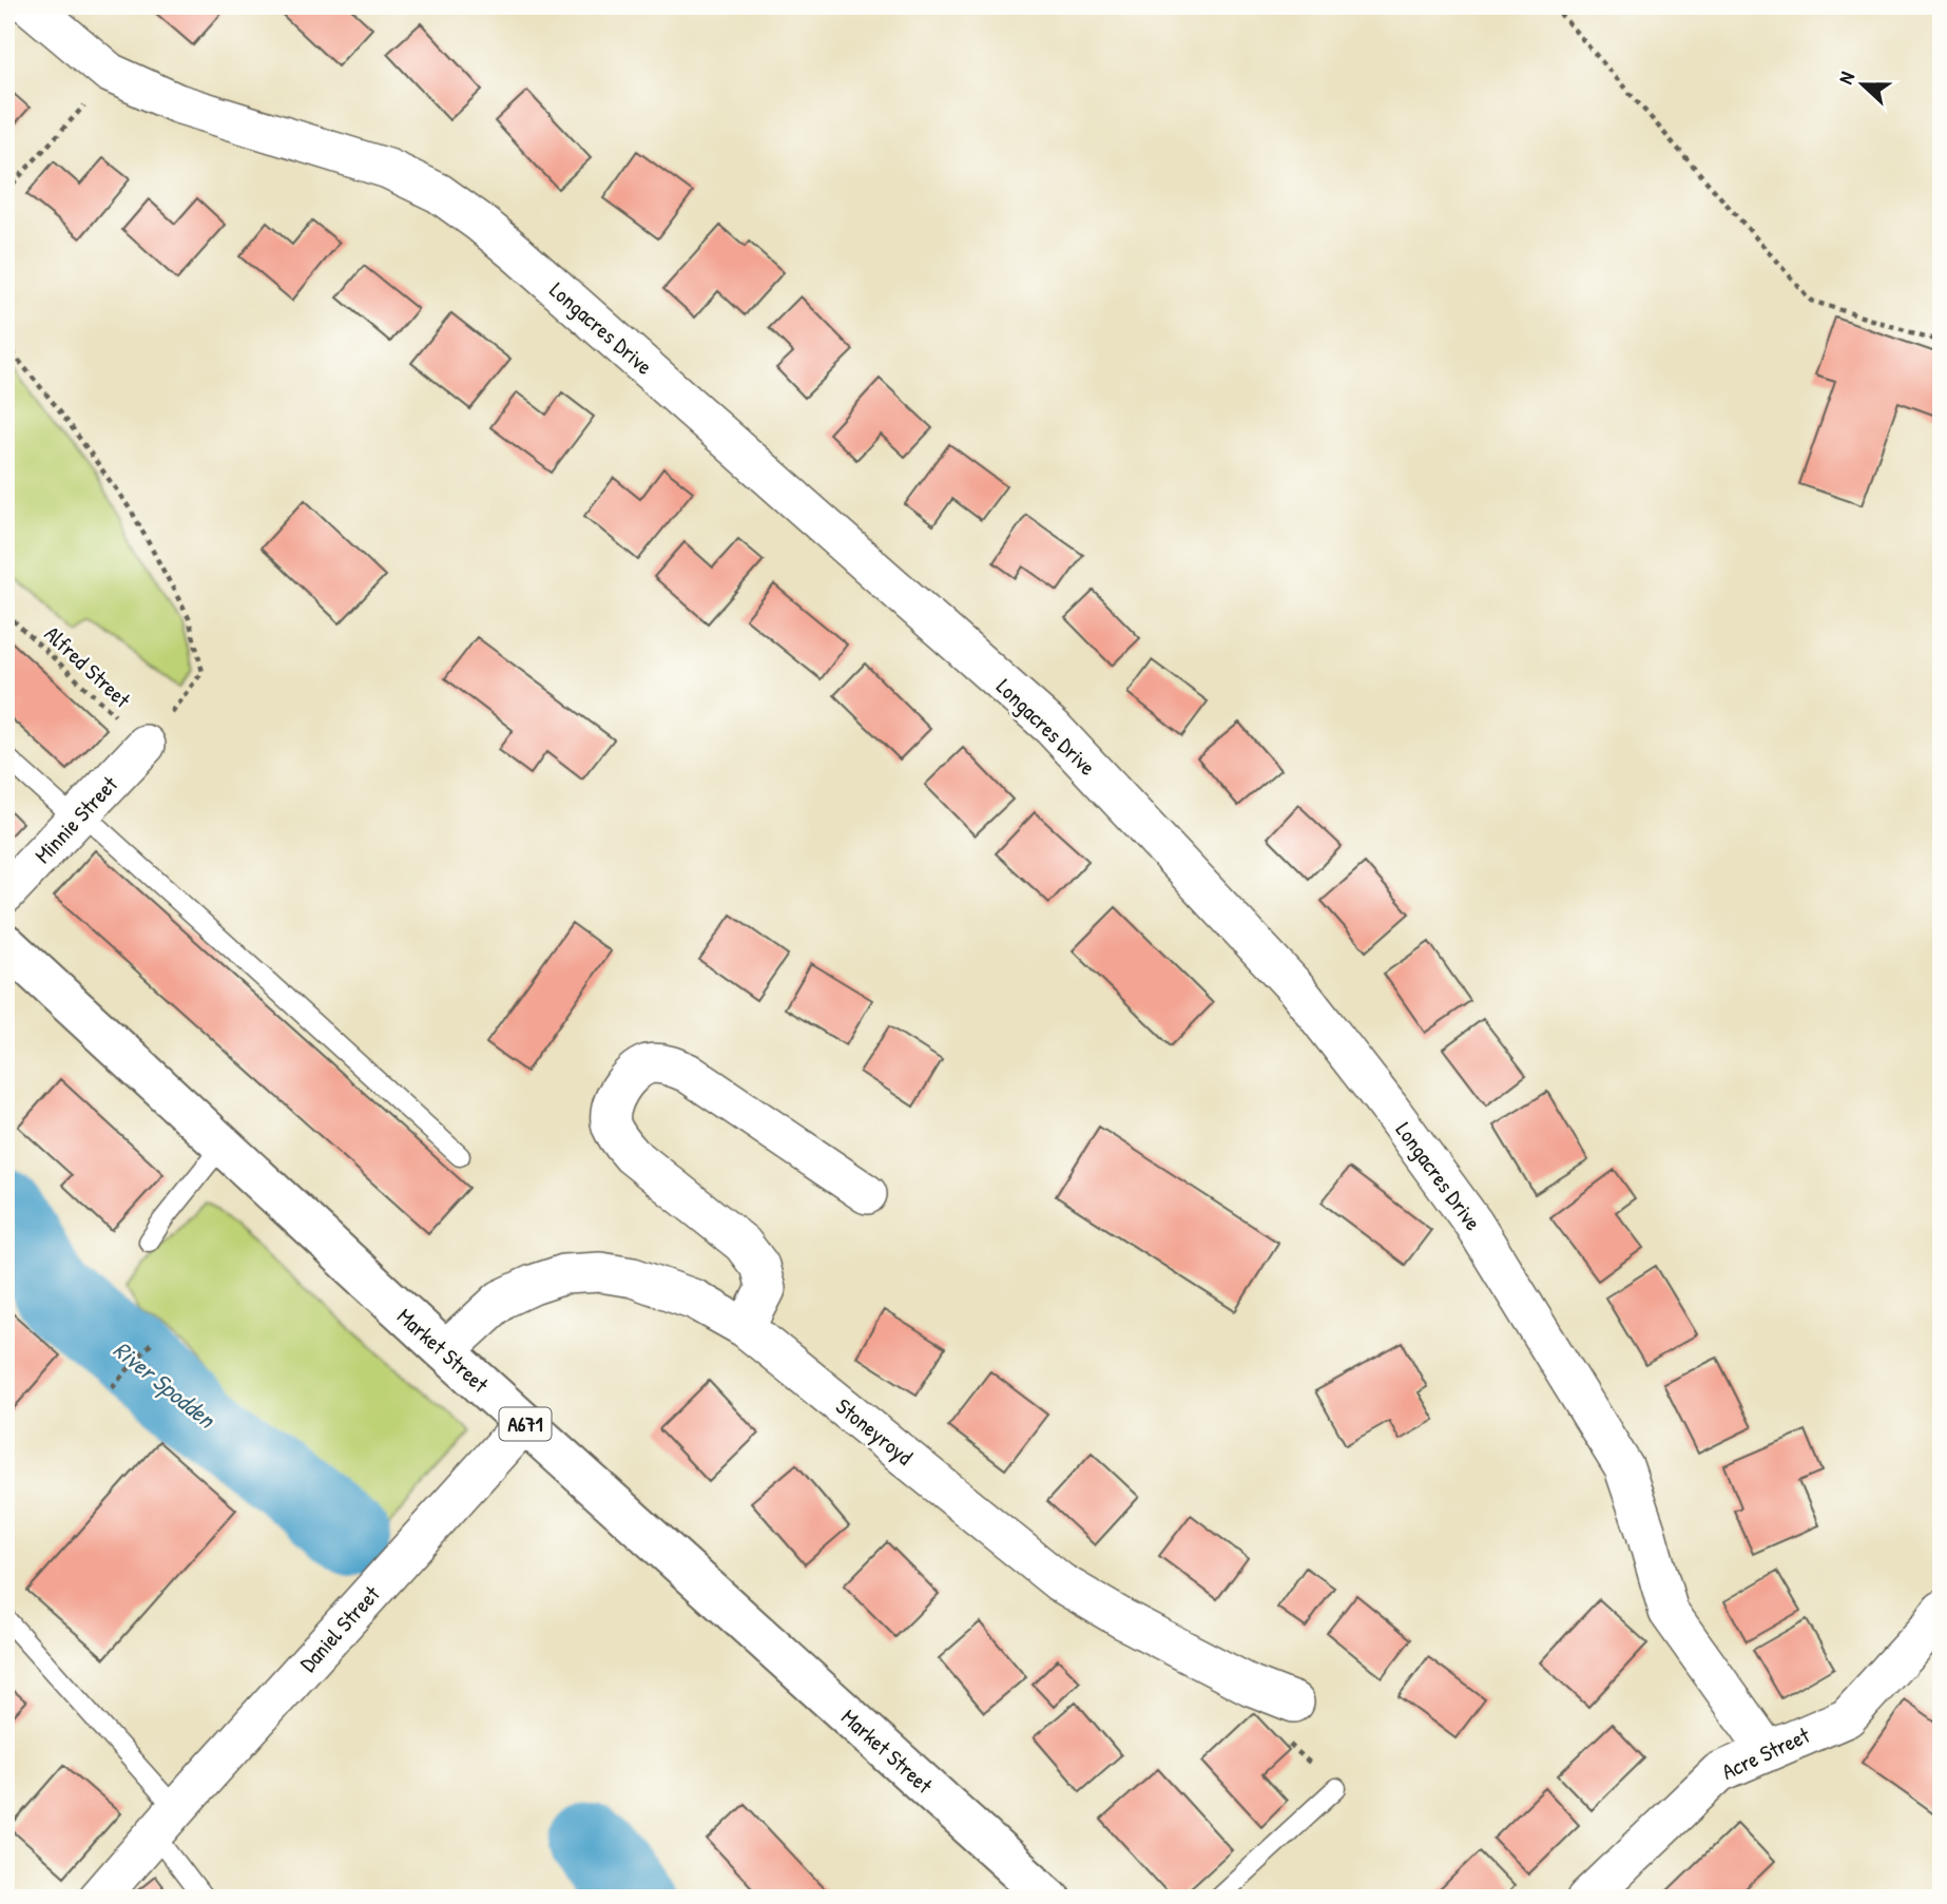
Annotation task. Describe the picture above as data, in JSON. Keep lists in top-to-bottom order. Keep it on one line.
{"streets":{"main road":["Market Street","A671"],"street":["Longacres Drive","Minnie Street","Stoneyroyd","Daniel Street","Acre Street"],"path":["Alfred Street"]},"crossings":[["Longacres Drive","Acre Street"],["Alfred Street","Minnie Street"],["Market Street","Stoneyroyd"],["Market Street","Daniel Street"]],"water":["River Spodden"],"north":"left"}
